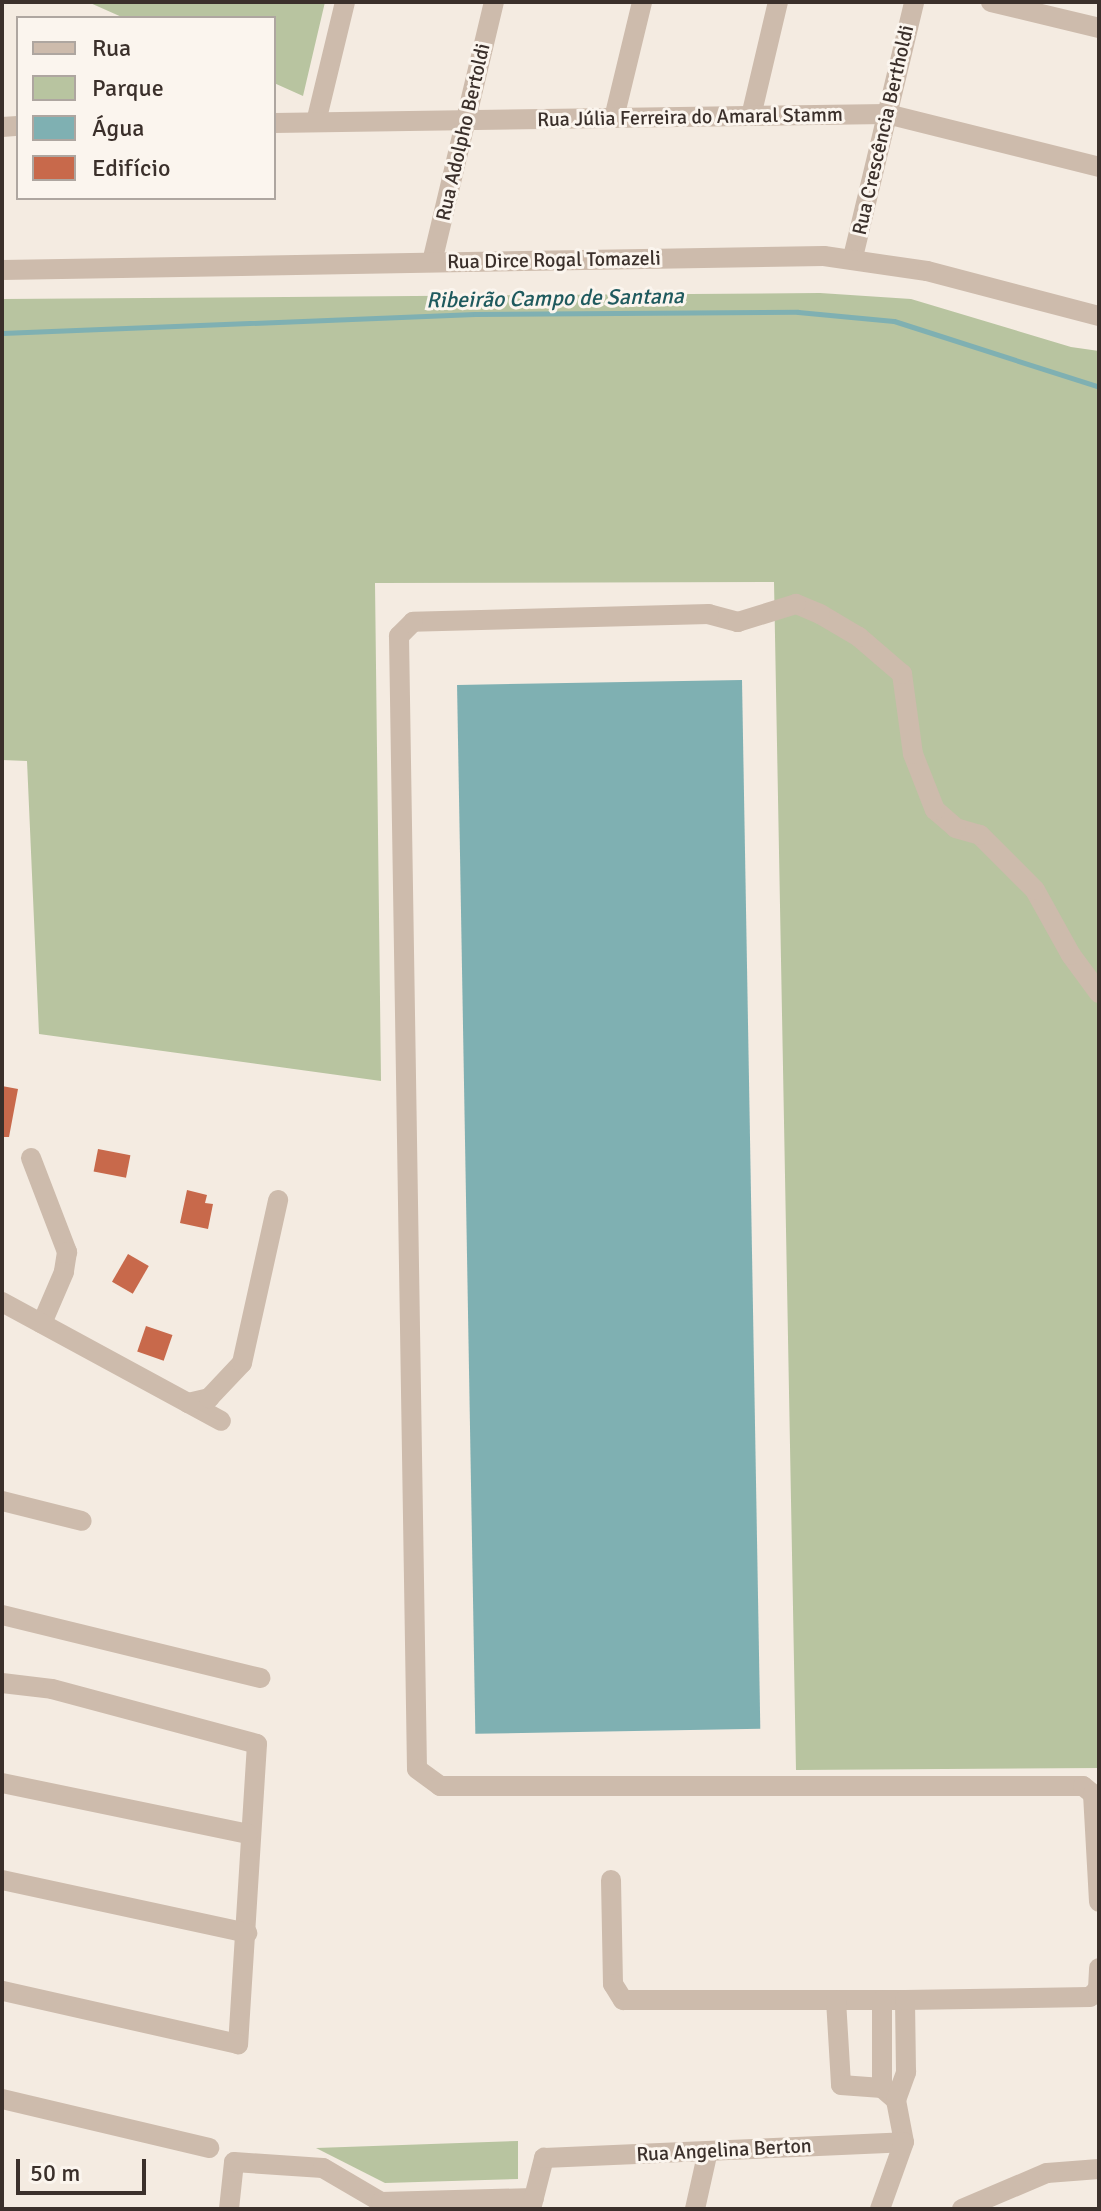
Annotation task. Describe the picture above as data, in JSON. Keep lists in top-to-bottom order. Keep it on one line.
{"streets":{"street":["Rua Júlia Ferreira do Amaral Stamm","Rua Crescência Bertholdi","Rua Adolpho Bertoldi","Rua Dirce Rogal Tomazeli","Rua Angelina Berton"]},"crossings":[["Rua Júlia Ferreira do Amaral Stamm","Rua Crescência Bertholdi"],["Rua Júlia Ferreira do Amaral Stamm","Rua Adolpho Bertoldi"],["Rua Crescência Bertholdi","Rua Dirce Rogal Tomazeli"],["Rua Adolpho Bertoldi","Rua Dirce Rogal Tomazeli"]],"water":["Ribeirão Campo de Santana"],"legend":["Rua","Parque","Água","Edifício"],"scale_bar":"50 m"}
